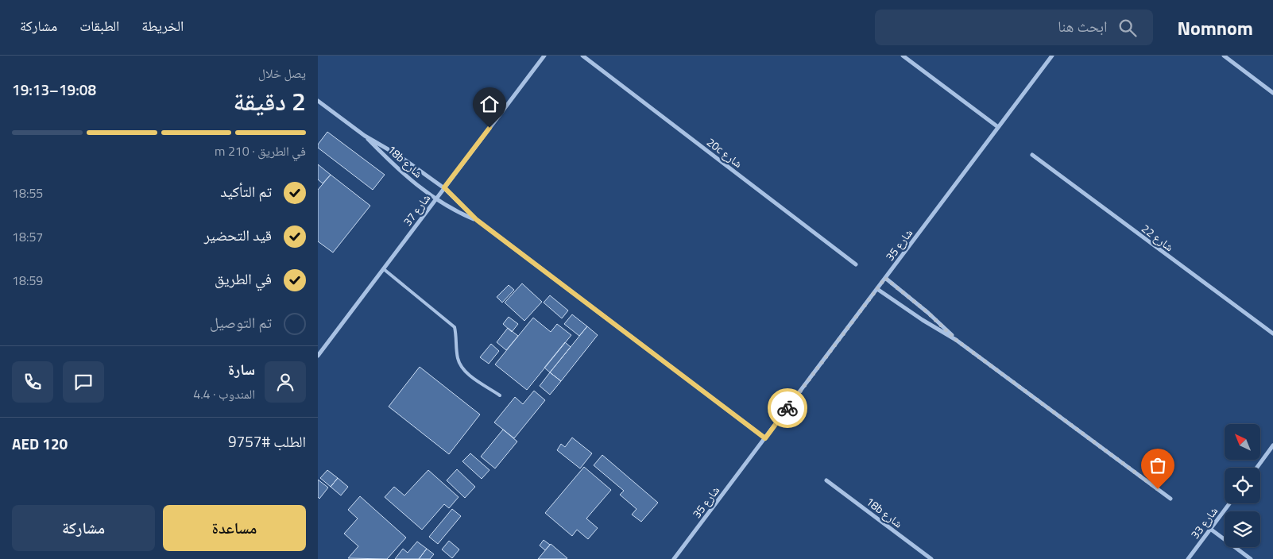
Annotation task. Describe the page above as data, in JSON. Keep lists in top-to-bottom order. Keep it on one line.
{"streets":{"street":["20c شارع","18b شارع","شارع 37","شارع 22","شارع 35","شارع 33"]},"crossings":[["18b شارع","شارع 37"],["18b شارع","شارع 35"]],"north":"top left","page":{"header":"Nomnom","search":"ابحث هنا","nav":["الخريطة","الطبقات","مشاركة"],"heading":["2 دقيقة","يصل خلال","19:08–19:13"],"panel":["سارة","المندوب · 4.4","الطلب #9757","AED 120"],"bar":"في الطريق · 210 m","list":[["تم التأكيد","18:55"],["قيد التحضير","18:57"],["في الطريق","18:59"],"تم التوصيل"],"buttons":["مساعدة","مشاركة"]}}
